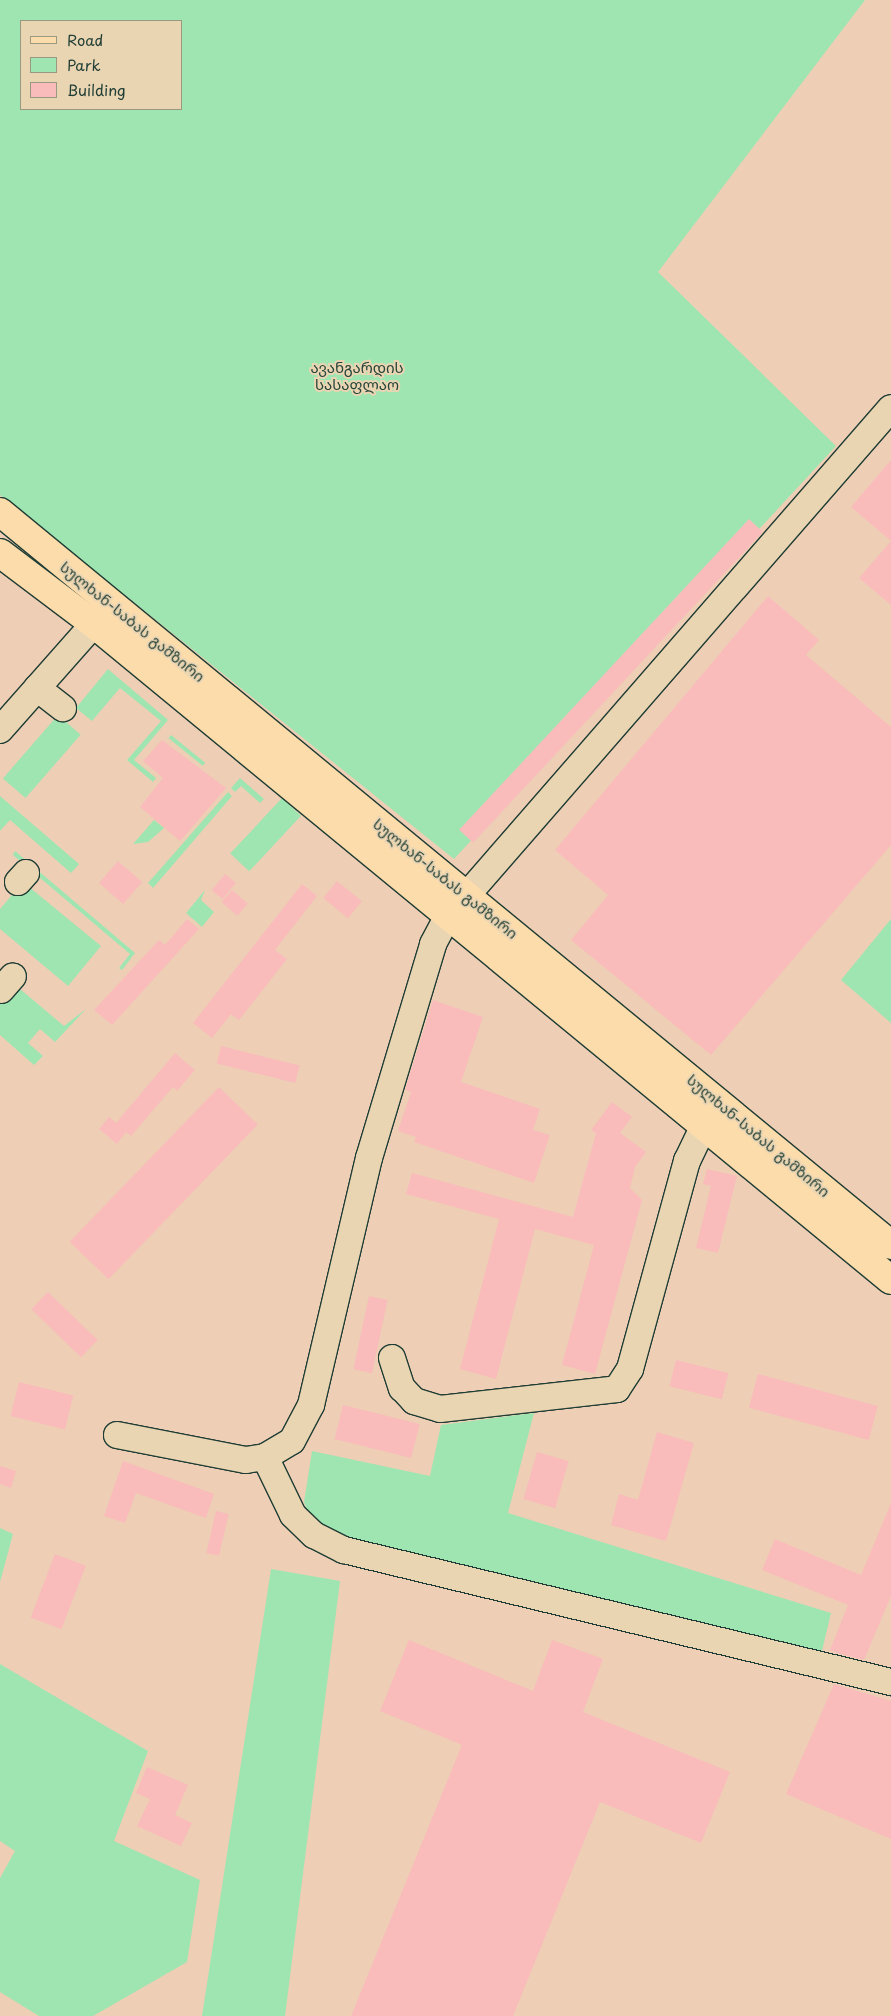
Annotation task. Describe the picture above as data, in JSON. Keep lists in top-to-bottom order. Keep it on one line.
{"streets":{"main road":["სულხან-საბას გამზირი"]},"parks":["ავანგარდის სასაფლაო"],"legend":["Road","Park","Building"]}
